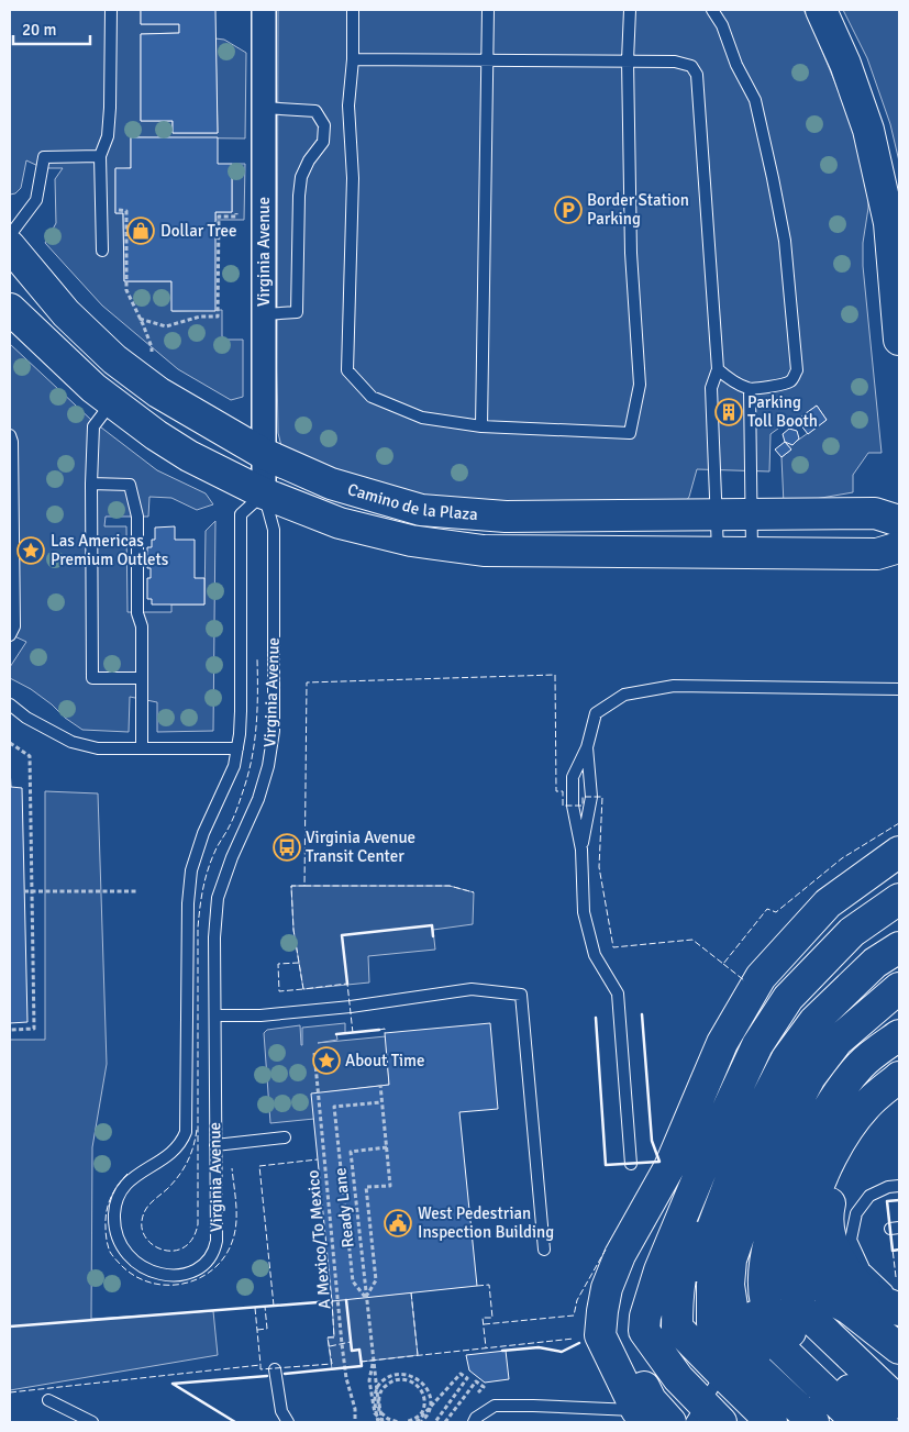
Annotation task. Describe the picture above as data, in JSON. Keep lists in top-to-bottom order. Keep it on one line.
{"streets":{"main road":["Camino de la Plaza"],"street":["Virginia Avenue"],"path":["Ready Lane","A Mexico/To Mexico"]},"crossings":[["Virginia Avenue","Camino de la Plaza"]],"places":{"parking":["Border Station Parking"],"shop":["Dollar Tree"],"building":["Parking Toll Booth"],"place":["Las Americas Premium Outlets","About Time"],"bus stop":["Virginia Avenue Transit Center"],"public building":["West Pedestrian Inspection Building"]},"scale_bar":"20 m"}
